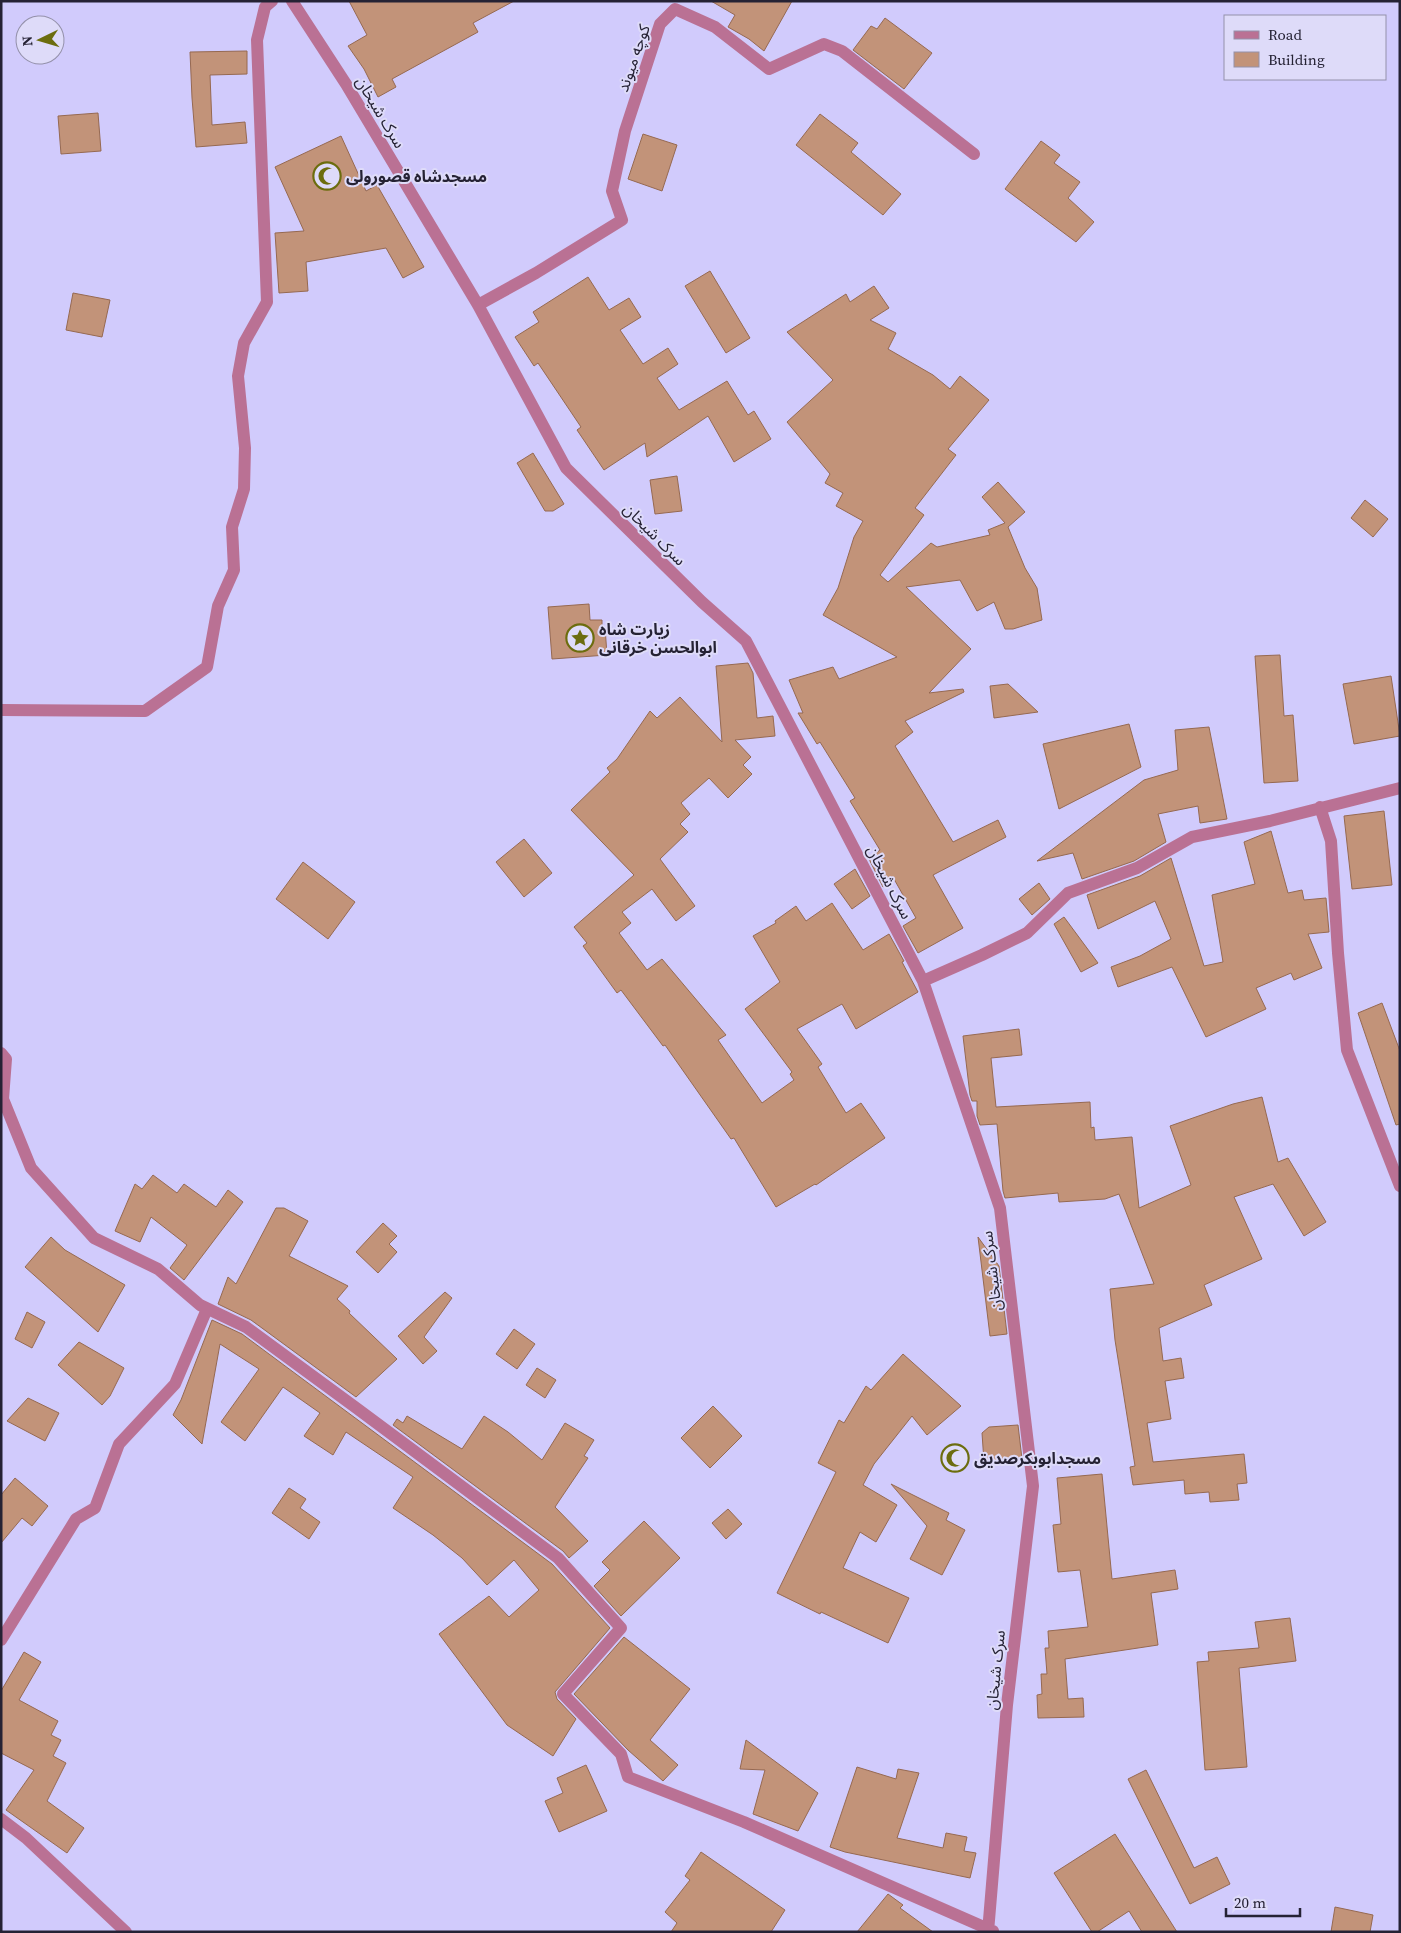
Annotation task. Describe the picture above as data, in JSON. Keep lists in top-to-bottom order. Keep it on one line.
{"streets":{"street":["کوچه میوند","سرک شیخان"]},"crossings":[["کوچه میوند","سرک شیخان"]],"places":{"mosque":["مسجدشاه قصورولی","مسجدابوبکرصدیق"],"place":["زیارت شاه ابوالحسن خرقانی"]},"legend":["Road","Building"],"scale_bar":"20 m","north":"left"}
